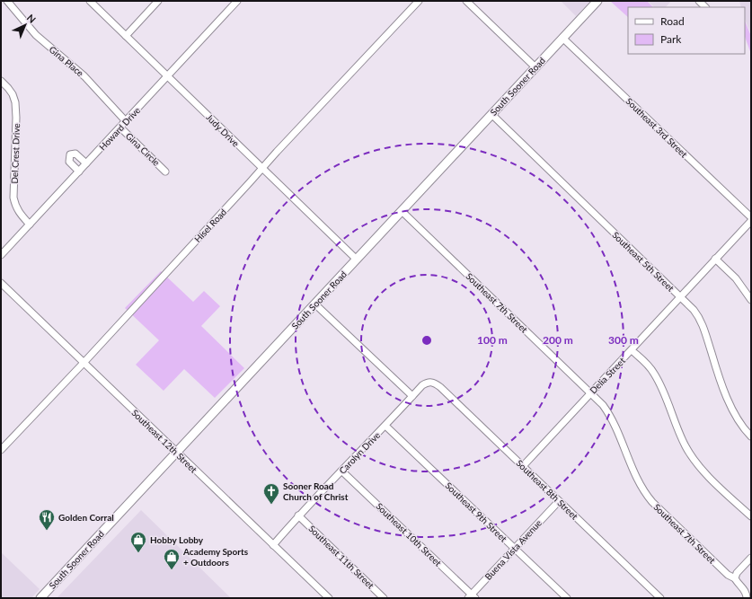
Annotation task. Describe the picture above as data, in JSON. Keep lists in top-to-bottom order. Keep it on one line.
{"streets":{"main road":["South Sooner Road"],"street":["Gina Place","Southeast 3rd Street","Howard Drive","Judy Drive","Gina Circle","Del Crest Drive","Hisel Road","Southeast 5th Street","Southeast 7th Street","Delia Street","Southeast 12th Street","Carolyn Drive","Southeast 8th Street","Southeast 9th Street","Southeast 10th Street","Buena Vista Avenue","Southeast 11th Street"]},"crossings":[["Gina Place","Howard Drive"],["South Sooner Road","Southeast 3rd Street"],["South Sooner Road","Judy Drive"],["South Sooner Road","Southeast 5th Street"],["South Sooner Road","Southeast 7th Street"],["South Sooner Road","Southeast 12th Street"],["Howard Drive","Judy Drive"],["Howard Drive","Gina Circle"],["Howard Drive","Del Crest Drive"],["Judy Drive","Hisel Road"],["Hisel Road","Southeast 12th Street"],["Southeast 5th Street","Delia Street"],["Southeast 7th Street","Delia Street"],["Delia Street","Southeast 8th Street"],["Southeast 12th Street","Carolyn Drive"],["Carolyn Drive","Southeast 8th Street"],["Carolyn Drive","Southeast 9th Street"],["Carolyn Drive","Southeast 10th Street"],["Carolyn Drive","Southeast 11th Street"],["Southeast 8th Street","Buena Vista Avenue"],["Southeast 9th Street","Buena Vista Avenue"],["Southeast 10th Street","Buena Vista Avenue"]],"places":{"church":["Sooner Road Church of Christ"],"restaurant":["Golden Corral"],"shop":["Hobby Lobby","Academy Sports + Outdoors"]},"legend":["Road","Park"],"north":"top right","rings":["100 m","200 m","300 m"]}
